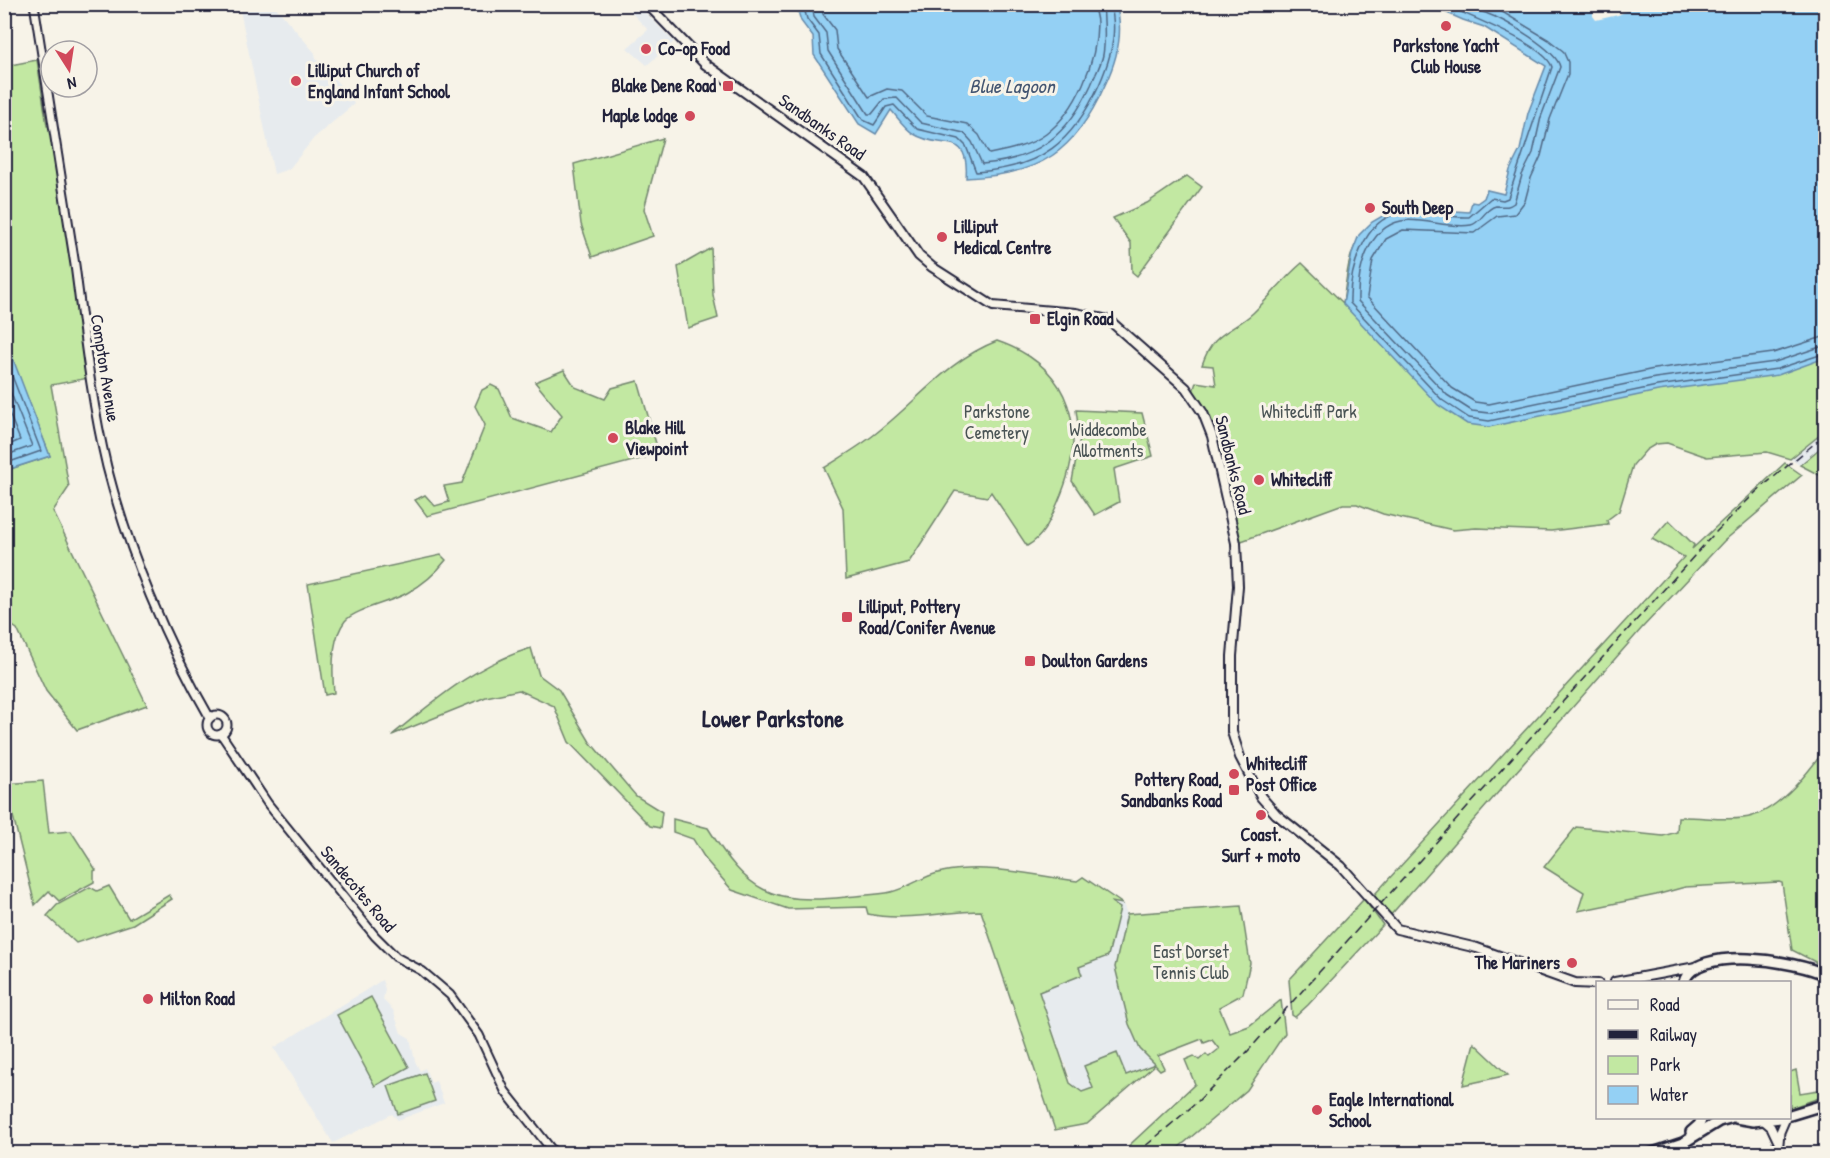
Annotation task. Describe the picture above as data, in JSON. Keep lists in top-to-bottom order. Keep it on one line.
{"streets":{"main road":["Sandbanks Road"],"street":["Compton Avenue","Sandecotes Road"]},"crossings":[["Compton Avenue","Sandecotes Road"]],"districts":["Lower Parkstone"],"water":["Blue Lagoon"],"parks":["Parkstone Cemetery","Whitecliff Park","Widdecombe Allotments","East Dorset Tennis Club"],"places":{"other":["Parkstone Yacht Club House","Co-op Food","Lilliput Church of England Infant School","Maple lodge","South Deep","Lilliput Medical Centre","Blake Hill Viewpoint","Whitecliff","Whitecliff Post Office","Coast. Surf + moto","The Mariners","Milton Road","Eagle International School"],"transit":["Blake Dene Road","Elgin Road","Lilliput, Pottery Road/Conifer Avenue","Doulton Gardens","Pottery Road, Sandbanks Road"]},"legend":["Road","Railway","Park","Water"],"north":"bottom"}
